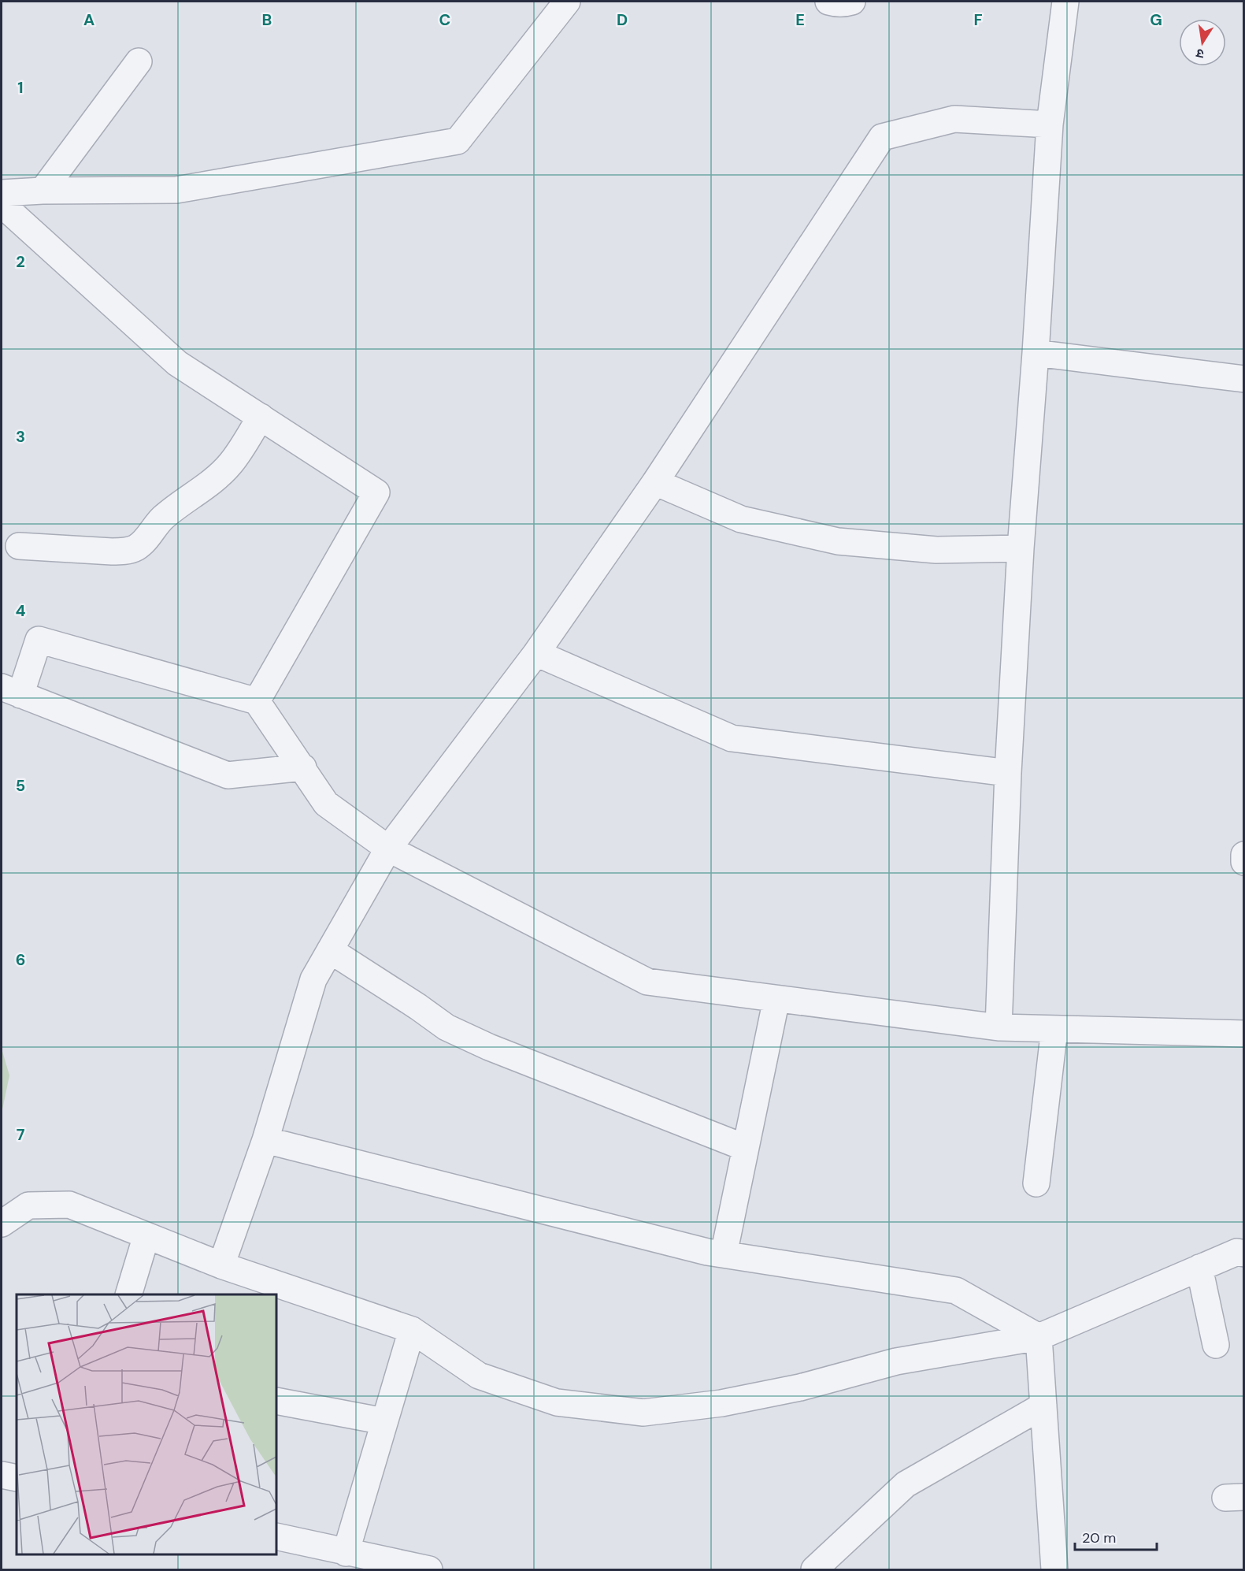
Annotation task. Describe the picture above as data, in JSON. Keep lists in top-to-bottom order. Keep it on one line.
{"scale_bar":"20 m","north":"bottom","grid":{"columns":["A","B","C","D","E","F","G"],"rows":["1","2","3","4","5","6","7"]}}
